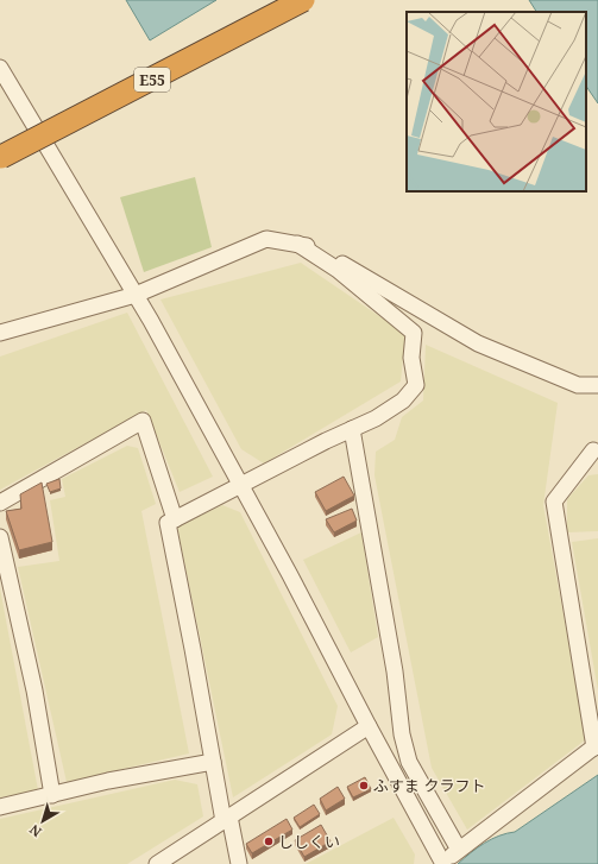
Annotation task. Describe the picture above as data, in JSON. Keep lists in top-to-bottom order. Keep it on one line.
{"streets":{"highway":["E55"]},"places":["ふすま クラフト","ししくい"],"north":"bottom left"}
